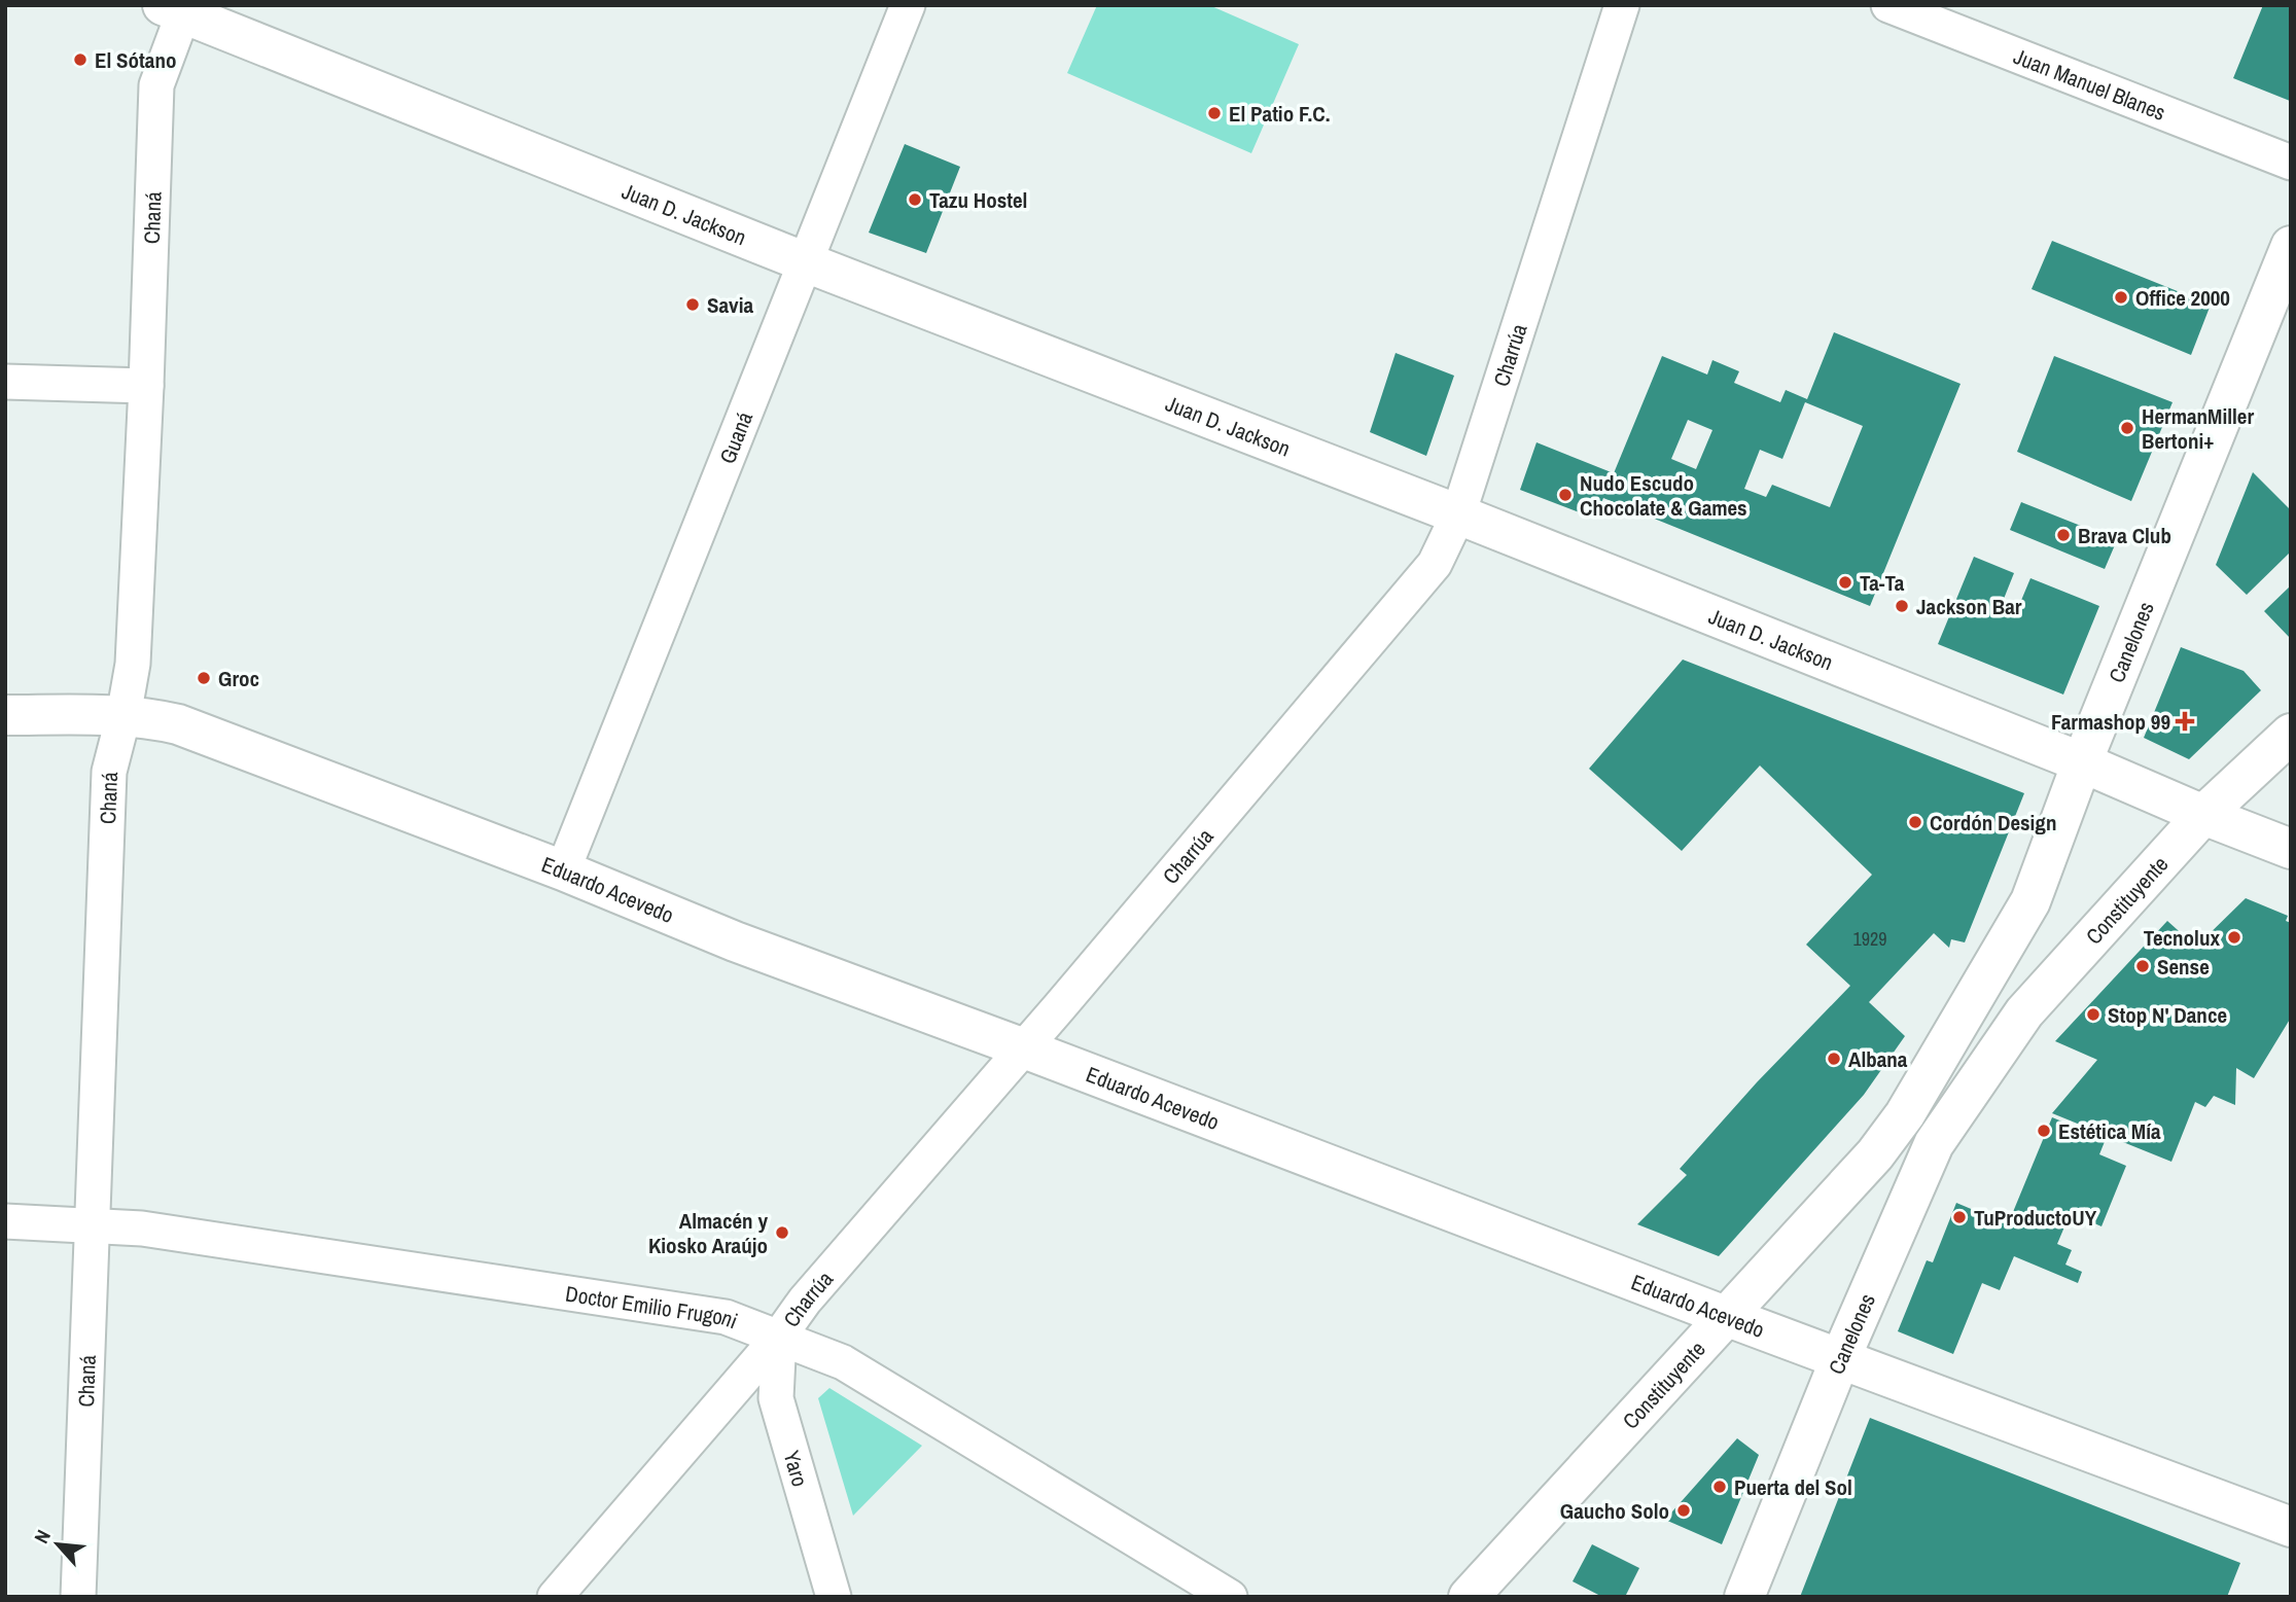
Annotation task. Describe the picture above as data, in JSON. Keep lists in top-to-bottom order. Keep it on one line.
{"streets":{"street":["Juan Manuel Blanes","Juan D. Jackson","Chaná","Charrúa","Guaná","Canelones","Eduardo Acevedo","Constituyente","Doctor Emilio Frugoni","Yaro"]},"crossings":[["Juan D. Jackson","Chaná"],["Juan D. Jackson","Charrúa"],["Juan D. Jackson","Guaná"],["Juan D. Jackson","Canelones"],["Juan D. Jackson","Constituyente"],["Chaná","Eduardo Acevedo"],["Chaná","Doctor Emilio Frugoni"],["Charrúa","Eduardo Acevedo"],["Charrúa","Doctor Emilio Frugoni"],["Charrúa","Yaro"],["Guaná","Eduardo Acevedo"],["Canelones","Eduardo Acevedo"],["Canelones","Constituyente"],["Eduardo Acevedo","Constituyente"],["Doctor Emilio Frugoni","Yaro"]],"places":{"other":["El Sótano","El Patio F.C.","Tazu Hostel","Office 2000","Savia","HermanMiller Bertoni+","Nudo Escudo Chocolate & Games","Brava Club","Ta-Ta","Jackson Bar","Groc","Cordón Design","Tecnolux","Sense","Stop N' Dance","Albana","Estética Mía","TuProductoUY","Almacén y Kiosko Araújo","Puerta del Sol","Gaucho Solo"],"health":["Farmashop 99"]},"house_numbers":["1929"],"north":"top left"}
